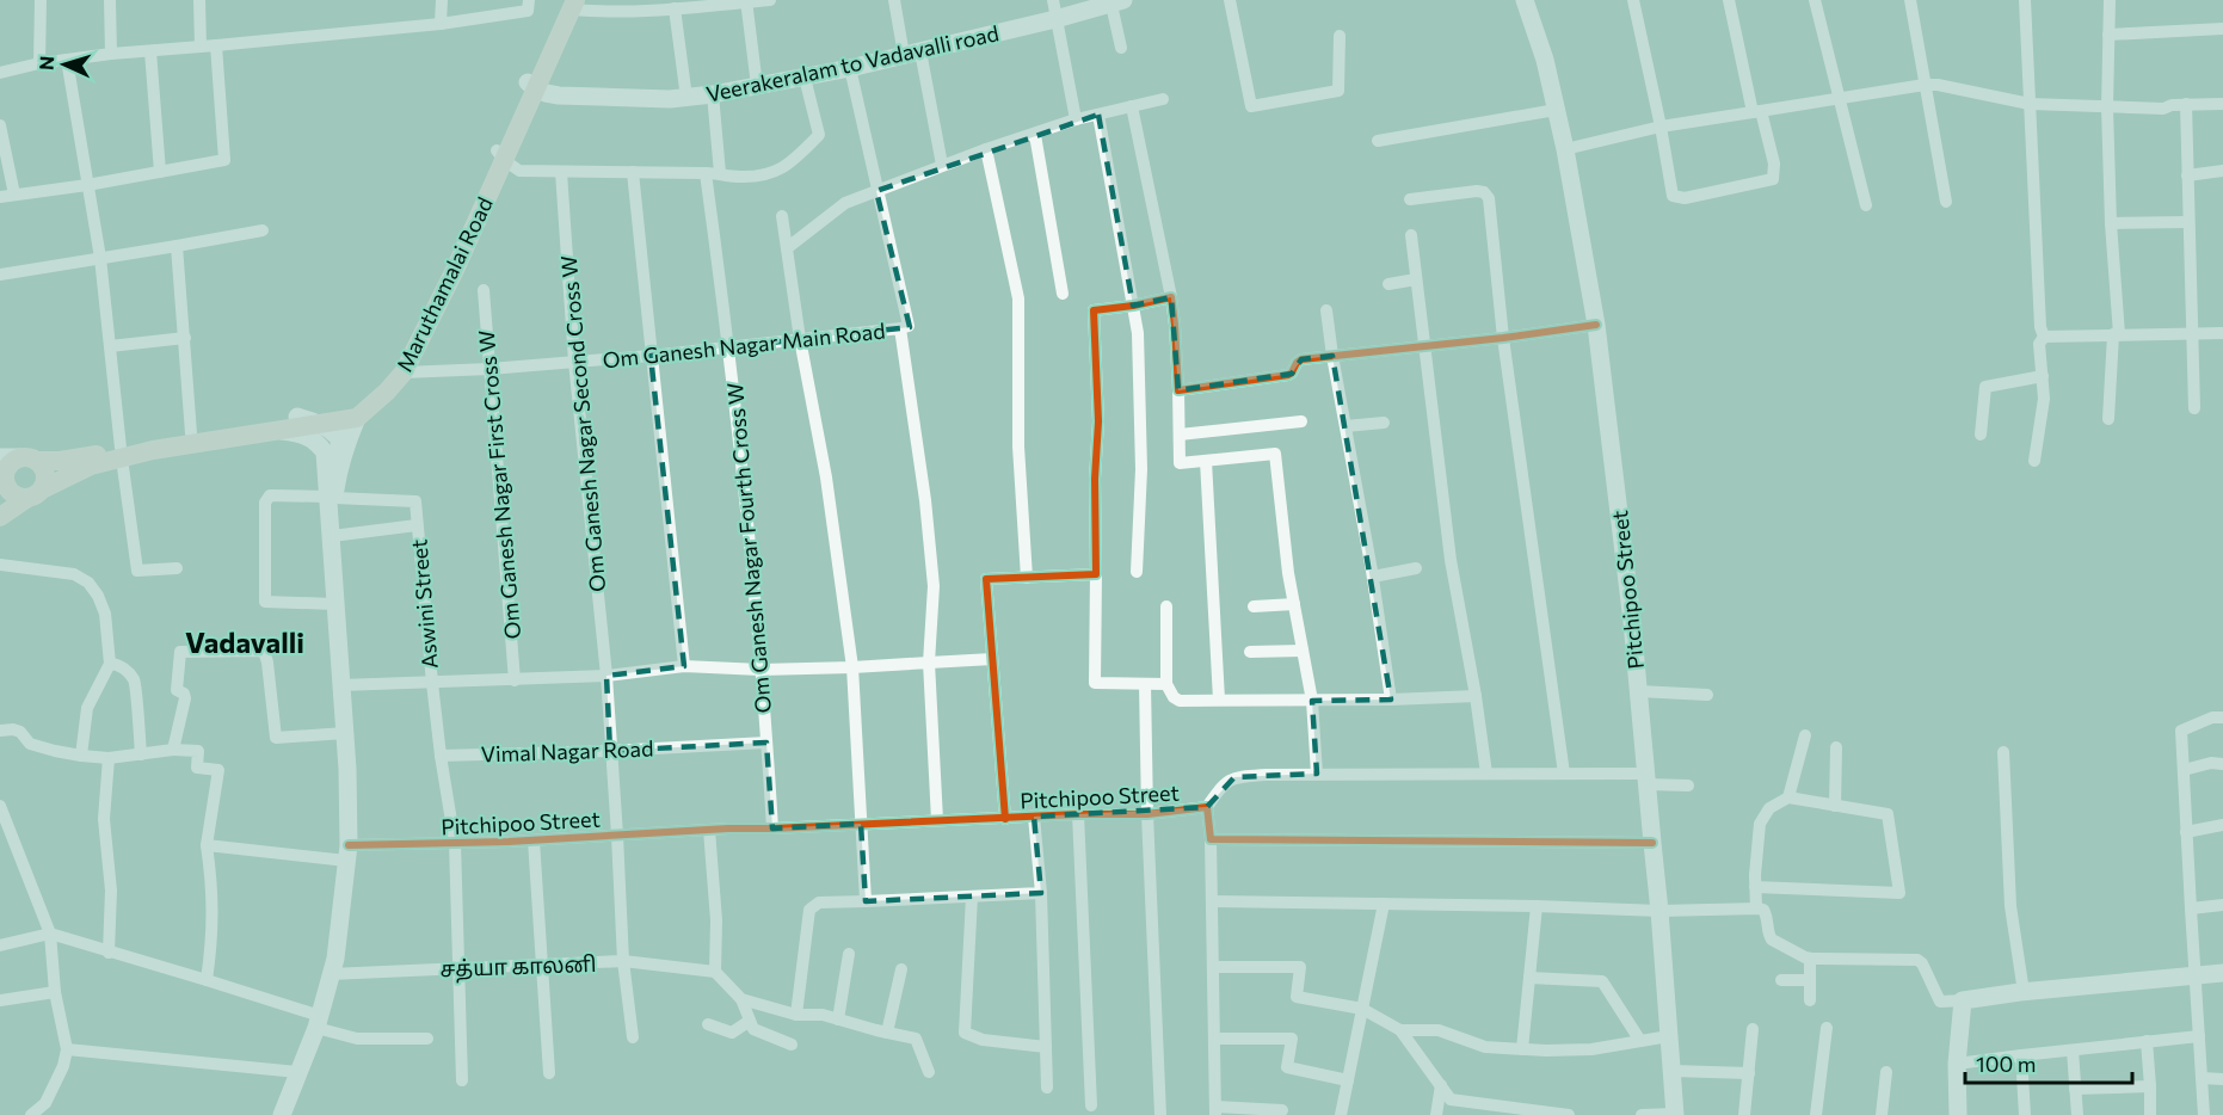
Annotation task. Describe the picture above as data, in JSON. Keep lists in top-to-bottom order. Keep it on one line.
{"streets":{"main road":["Maruthamalai Road"],"street":["Veerakeralam to Vadavalli road","Om Ganesh Nagar Main Road","Om Ganesh Nagar Second Cross W","Om Ganesh Nagar First Cross W","Om Ganesh Nagar Fourth Cross W","Pitchipoo Street","Aswini Street","Vimal Nagar Road","சத்யா காலனி"]},"crossings":[["Veerakeralam to Vadavalli road","Maruthamalai Road"],["Maruthamalai Road","Om Ganesh Nagar Main Road"],["Om Ganesh Nagar Main Road","Om Ganesh Nagar Second Cross W"],["Om Ganesh Nagar Main Road","Om Ganesh Nagar First Cross W"],["Om Ganesh Nagar Main Road","Om Ganesh Nagar Fourth Cross W"],["Om Ganesh Nagar Main Road","Pitchipoo Street"],["Om Ganesh Nagar Second Cross W","Vimal Nagar Road"],["Om Ganesh Nagar Second Cross W","சத்யா காலனி"],["Om Ganesh Nagar Fourth Cross W","Pitchipoo Street"],["Om Ganesh Nagar Fourth Cross W","Vimal Nagar Road"],["Pitchipoo Street","சத்யா காலனி"],["Vimal Nagar Road","சத்யா காலனி"]],"districts":["Vadavalli"],"scale_bar":"100 m","north":"left"}
